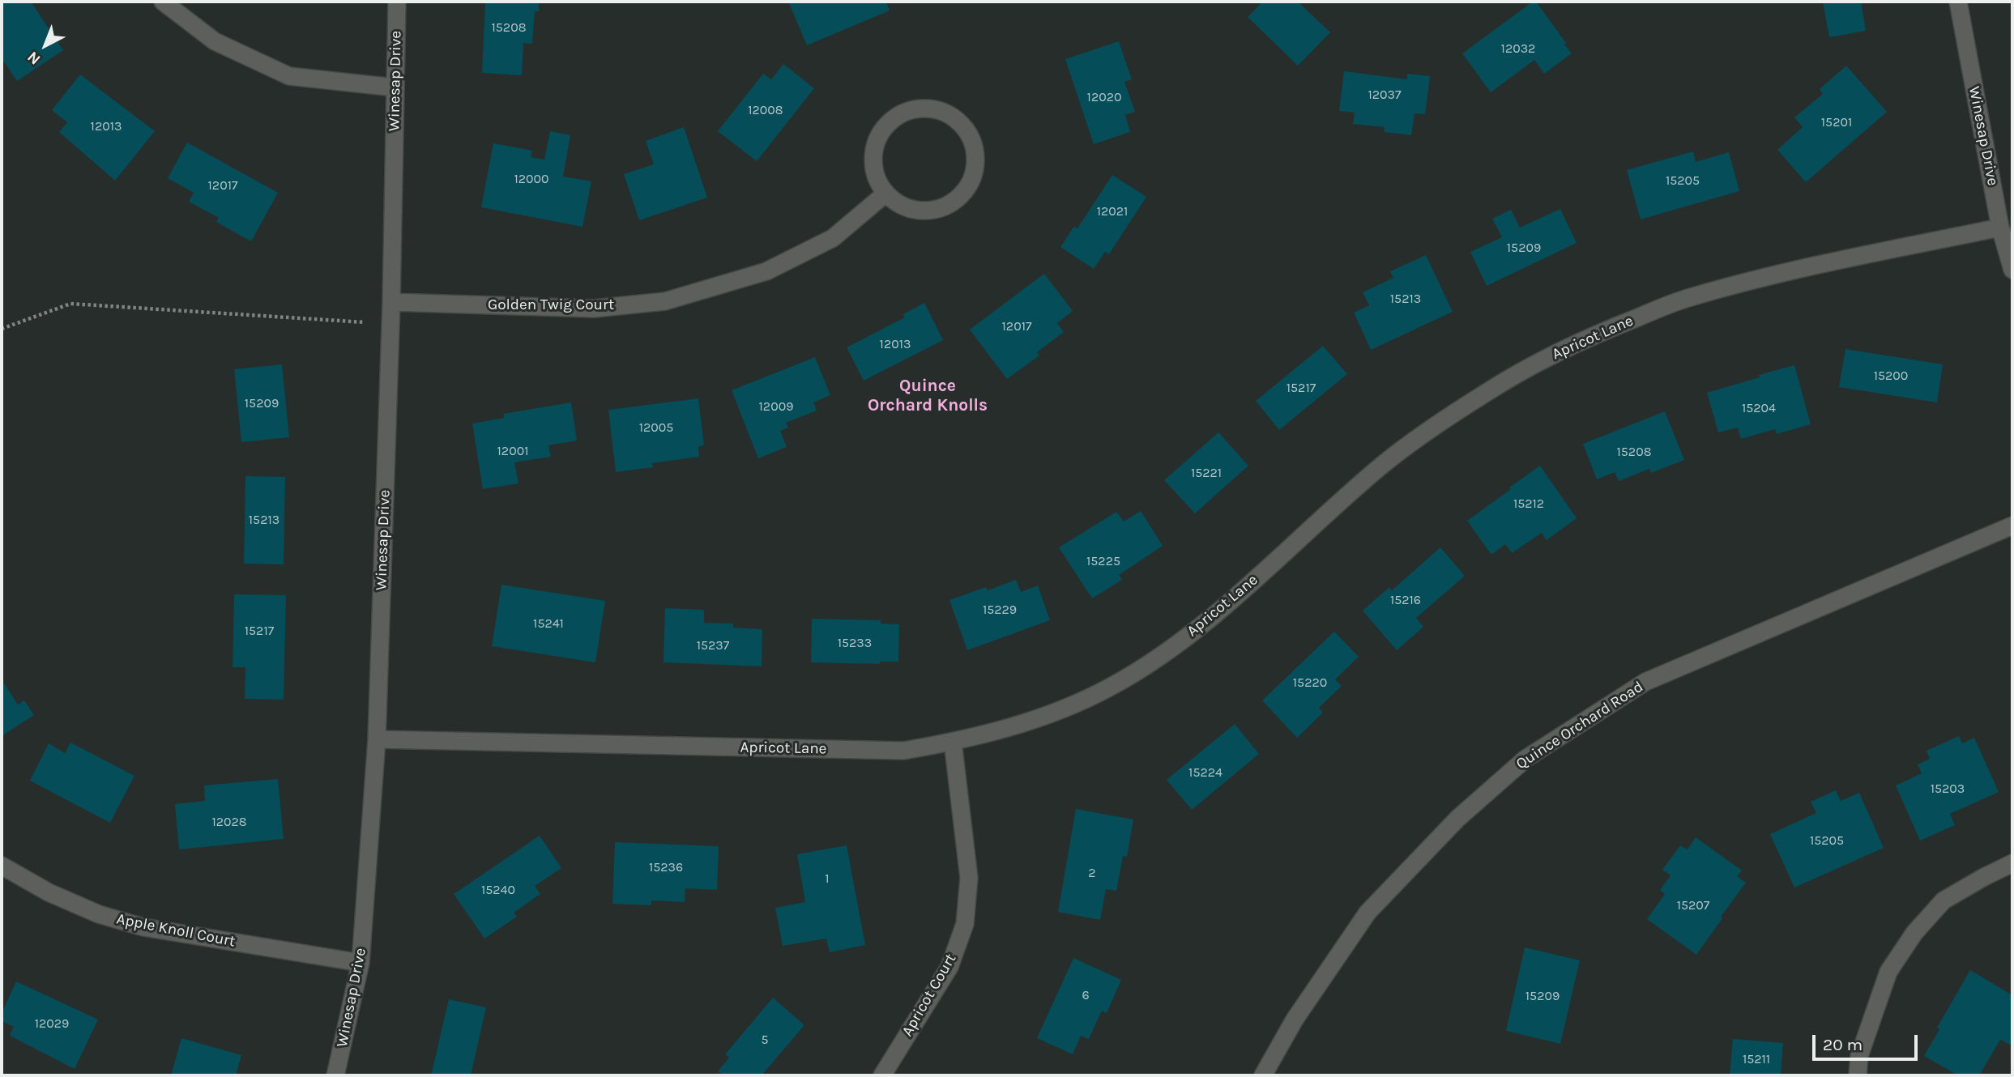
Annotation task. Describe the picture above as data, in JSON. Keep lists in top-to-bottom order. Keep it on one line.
{"streets":{"street":["Winesap Drive","Golden Twig Court","Apricot Lane","Quince Orchard Road","Apple Knoll Court","Apricot Court"]},"crossings":[["Winesap Drive","Golden Twig Court"],["Winesap Drive","Apricot Lane"],["Winesap Drive","Apple Knoll Court"],["Apricot Lane","Apricot Court"]],"districts":["Quince Orchard Knolls"],"house_numbers":["15208","12032","12037","12020","12008","15201","12013","12000","15205","12017","12021","15209","15213","12017","12013","15200","15217","15209","12009","15204","12005","12001","15208","15221","15212","15213","15225","15216","15229","15241","15217","15233","15237","15220","15224","15203","12028","15205","15236","2","1","15240","15207","6","15209","12029","5","15211"],"scale_bar":"20 m","north":"bottom left"}
